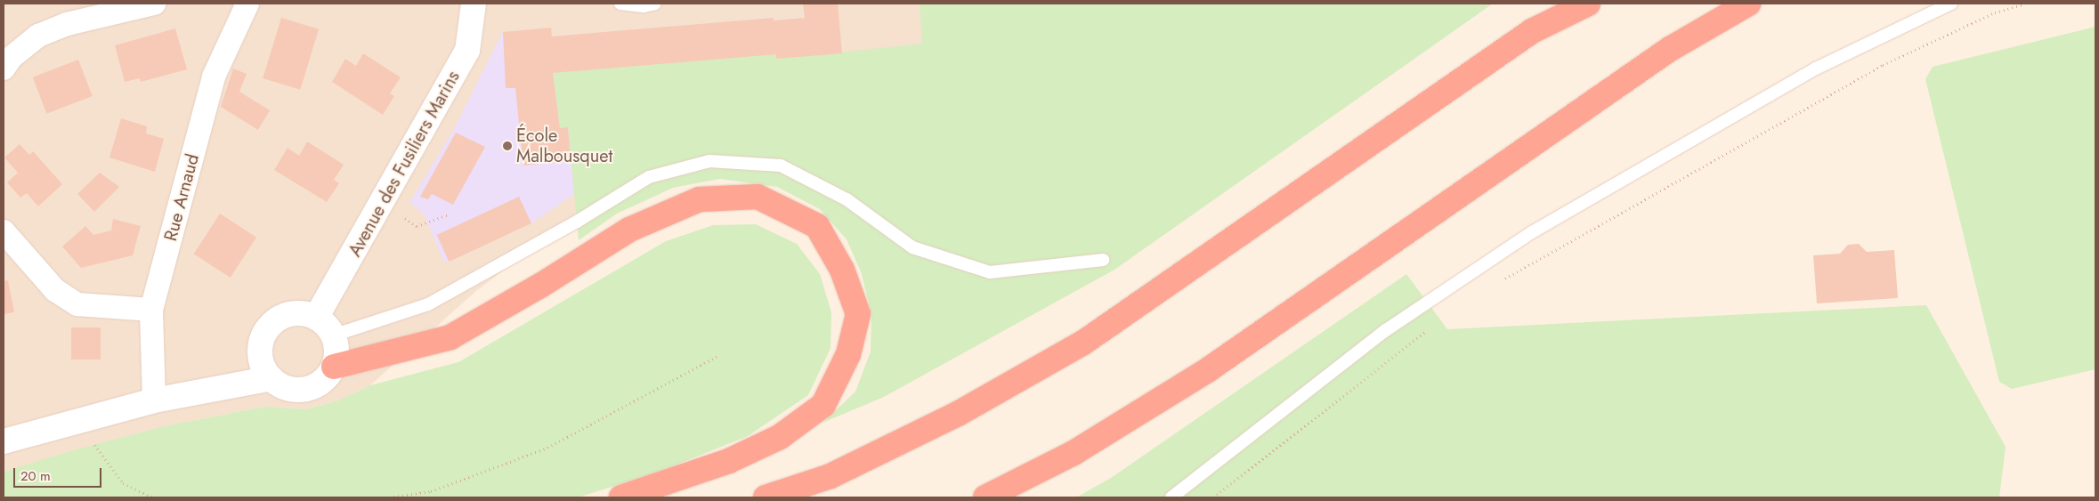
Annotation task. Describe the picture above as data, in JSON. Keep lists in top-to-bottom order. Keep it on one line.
{"streets":{"street":["Avenue des Fusiliers Marins","Rue Arnaud"]},"places":["École Malbousquet"],"scale_bar":"20 m"}
